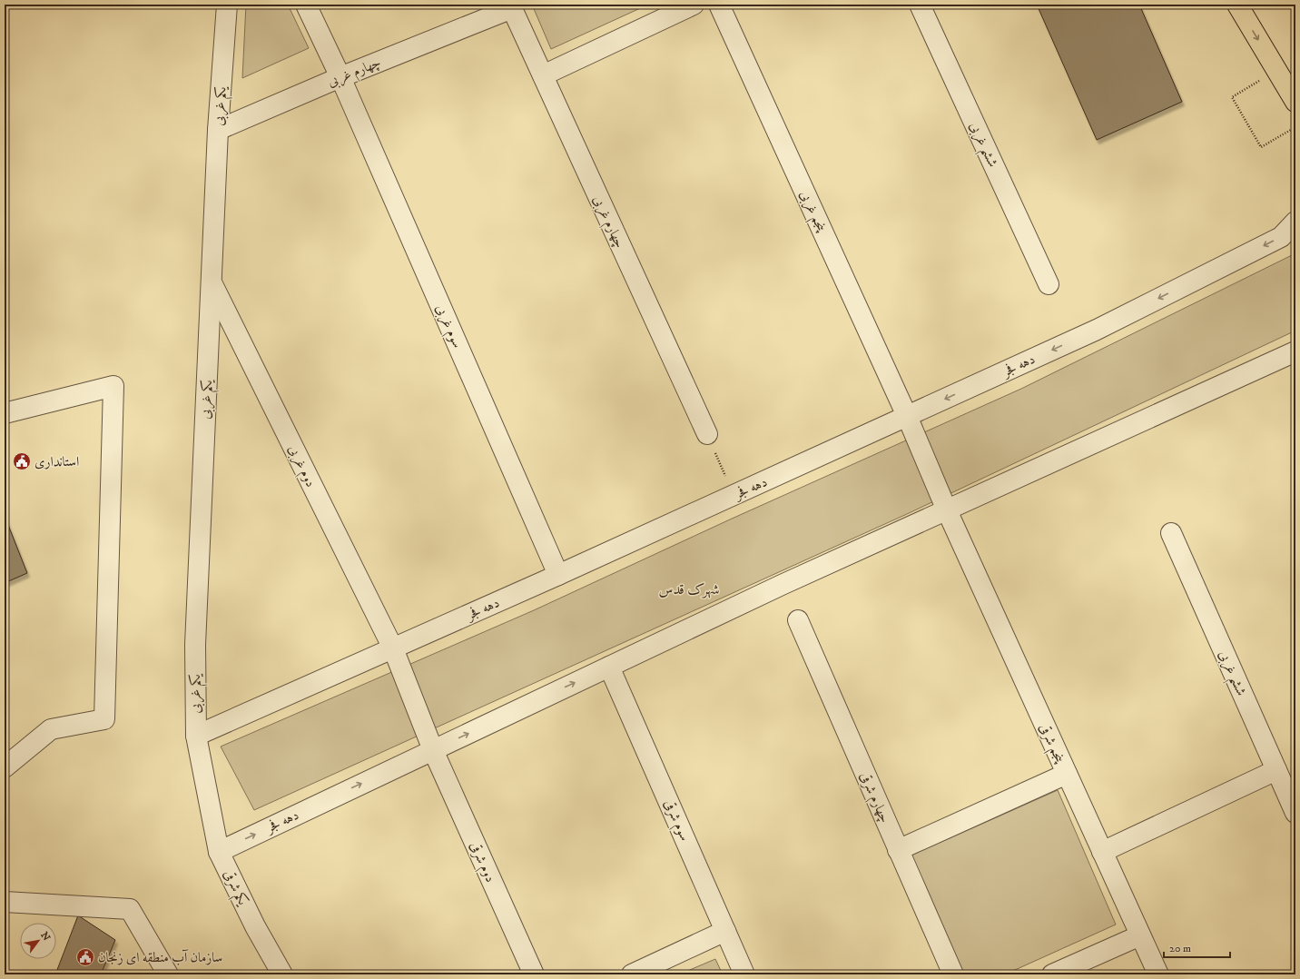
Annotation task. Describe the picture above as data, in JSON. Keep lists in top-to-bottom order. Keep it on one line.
{"streets":{"street":["چهارم غربی","یکم غربی","ششم غربی","پنجم غربی","سوم غربی","دهه فجر","دوم غربی","پنجم شرقی","چهارم شرقی","سوم شرقی","دوم شرقی","یکم شرقی"]},"crossings":[["چهارم غربی","یکم غربی"],["چهارم غربی","سوم غربی"],["یکم غربی","دهه فجر"],["یکم غربی","دوم غربی"],["یکم غربی","یکم شرقی"],["پنجم غربی","دهه فجر"],["پنجم غربی","پنجم شرقی"],["سوم غربی","دهه فجر"],["دهه فجر","دوم غربی"],["دهه فجر","پنجم شرقی"],["دهه فجر","سوم شرقی"],["دهه فجر","دوم شرقی"],["دهه فجر","یکم شرقی"],["دوم غربی","دوم شرقی"]],"districts":["شهرک قدس"],"places":{"public building":["استانداری","سازمان آب منطقه ای زنجان"]},"scale_bar":"20 m","north":"top right"}
